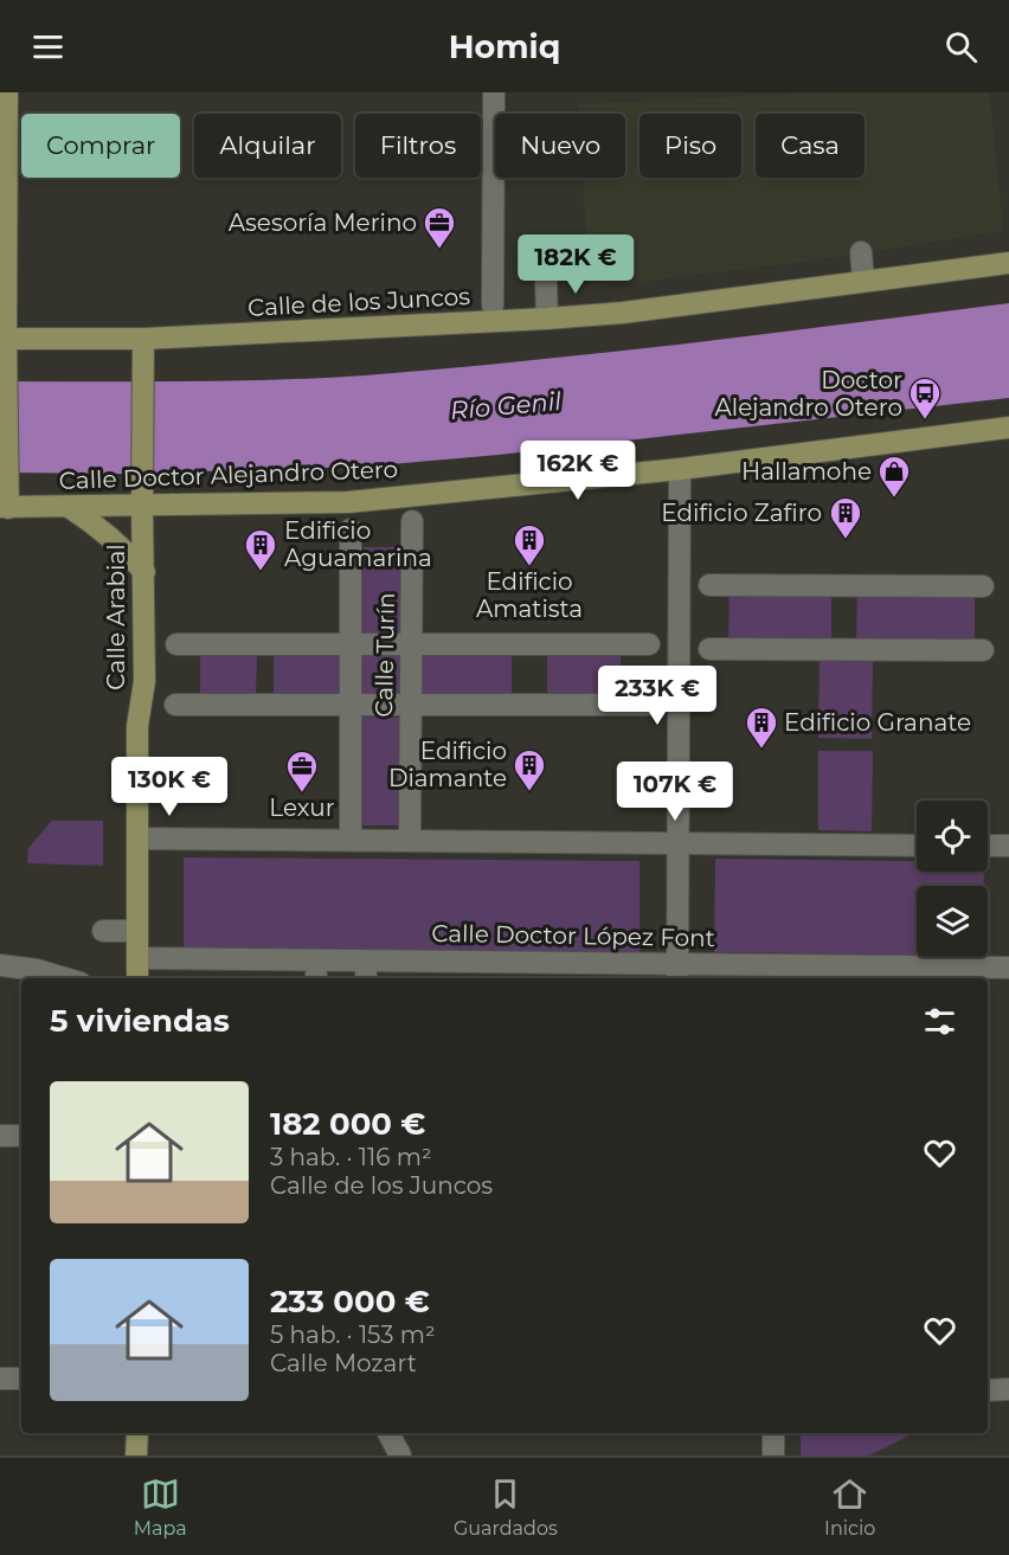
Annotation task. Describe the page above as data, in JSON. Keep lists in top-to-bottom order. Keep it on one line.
{"streets":{"main road":["Calle de los Juncos","Calle Doctor Alejandro Otero","Calle Arabial"],"street":["Calle Turín","Calle Doctor López Font"]},"crossings":[["Calle de los Juncos","Calle Arabial"],["Calle Doctor Alejandro Otero","Calle Arabial"],["Calle Arabial","Calle Doctor López Font"]],"water":["Río Genil"],"places":{"office":["Asesoría Merino","Lexur"],"bus stop":["Doctor Alejandro Otero"],"shop":["Hallamohe"],"building":["Edificio Zafiro","Edificio Amatista","Edificio Aguamarina","Edificio Granate","Edificio Diamante"]},"page":{"header":"Homiq","chip":["Comprar","Alquilar","Filtros","Nuevo","Piso","Casa"],"price":["182K €","162K €","233K €","130K €","107K €"],"heading":"5 viviendas","list":[{"name":"182 000 €","note":"3 hab. · 116 m² · Calle de los Juncos"},{"name":"233 000 €","note":"5 hab. · 153 m² · Calle Mozart"}],"tabs":["Mapa","Guardados","Inicio"]}}
